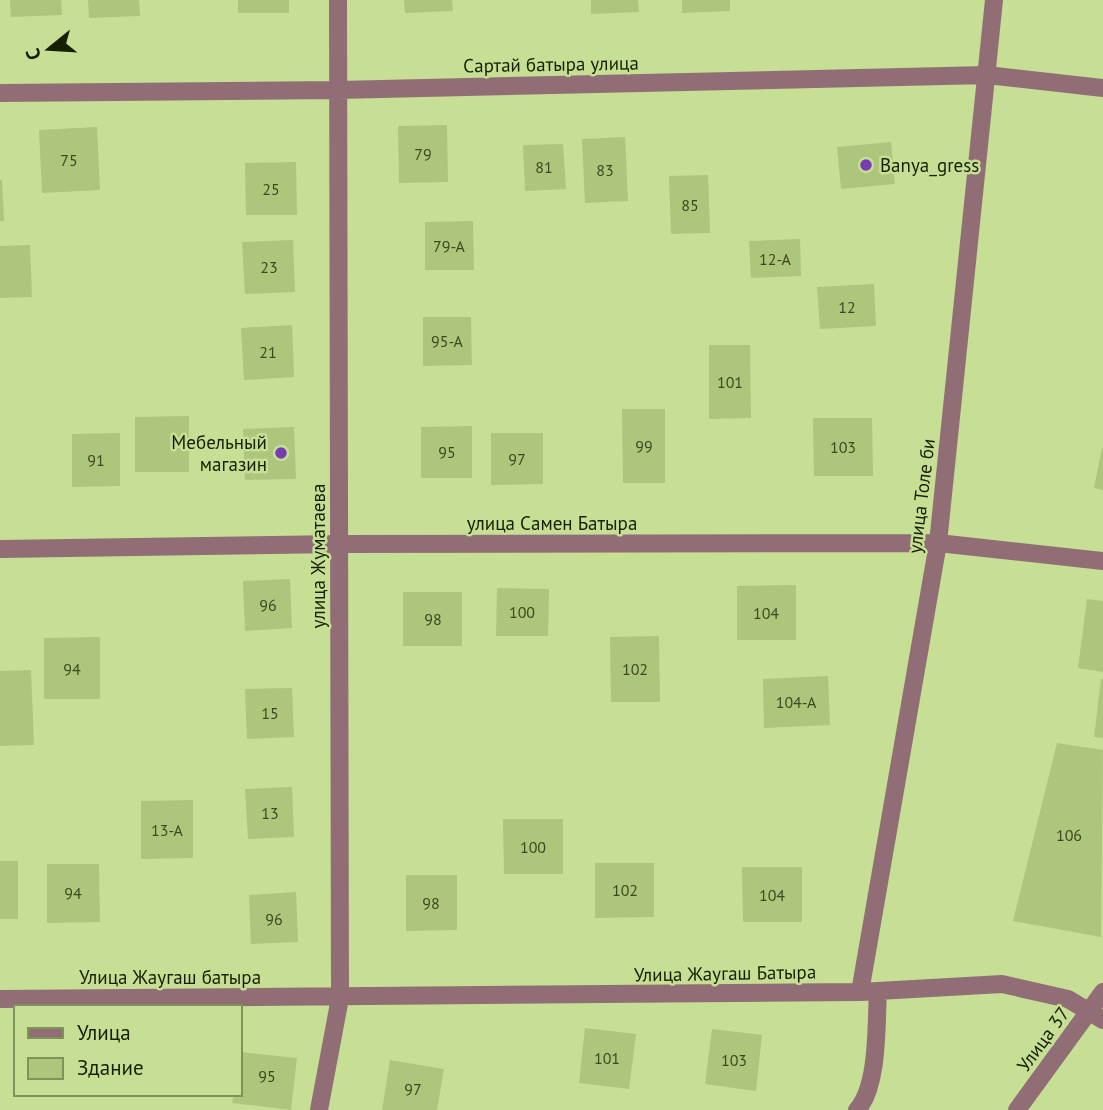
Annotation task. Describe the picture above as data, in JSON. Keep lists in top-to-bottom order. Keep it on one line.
{"streets":{"street":["Сартай батыра улица","улица Толе би","улица Самен Батыра","улица Жуматаева","Улица Жаугаш Батыра","Улица Жаугаш батыра","Улица 37"]},"crossings":[["Сартай батыра улица","улица Толе би"],["Сартай батыра улица","улица Жуматаева"],["улица Толе би","улица Самен Батыра"],["улица Толе би","Улица Жаугаш Батыра"],["улица Самен Батыра","улица Жуматаева"],["улица Жуматаева","Улица Жаугаш Батыра"],["улица Жуматаева","Улица Жаугаш батыра"],["Улица Жаугаш Батыра","Улица Жаугаш батыра"]],"places":["Banya_gress","Мебельный магазин"],"house_numbers":["79","75","81","83","25","85","79-А","12-А","23","12","95-А","21","101","99","103","95","97","91","96","100","104","98","94","102","104-А","15","13","13-А","106","100","102","94","104","98","96","101","103","95","97"],"legend":["Улица","Здание"],"north":"left"}
